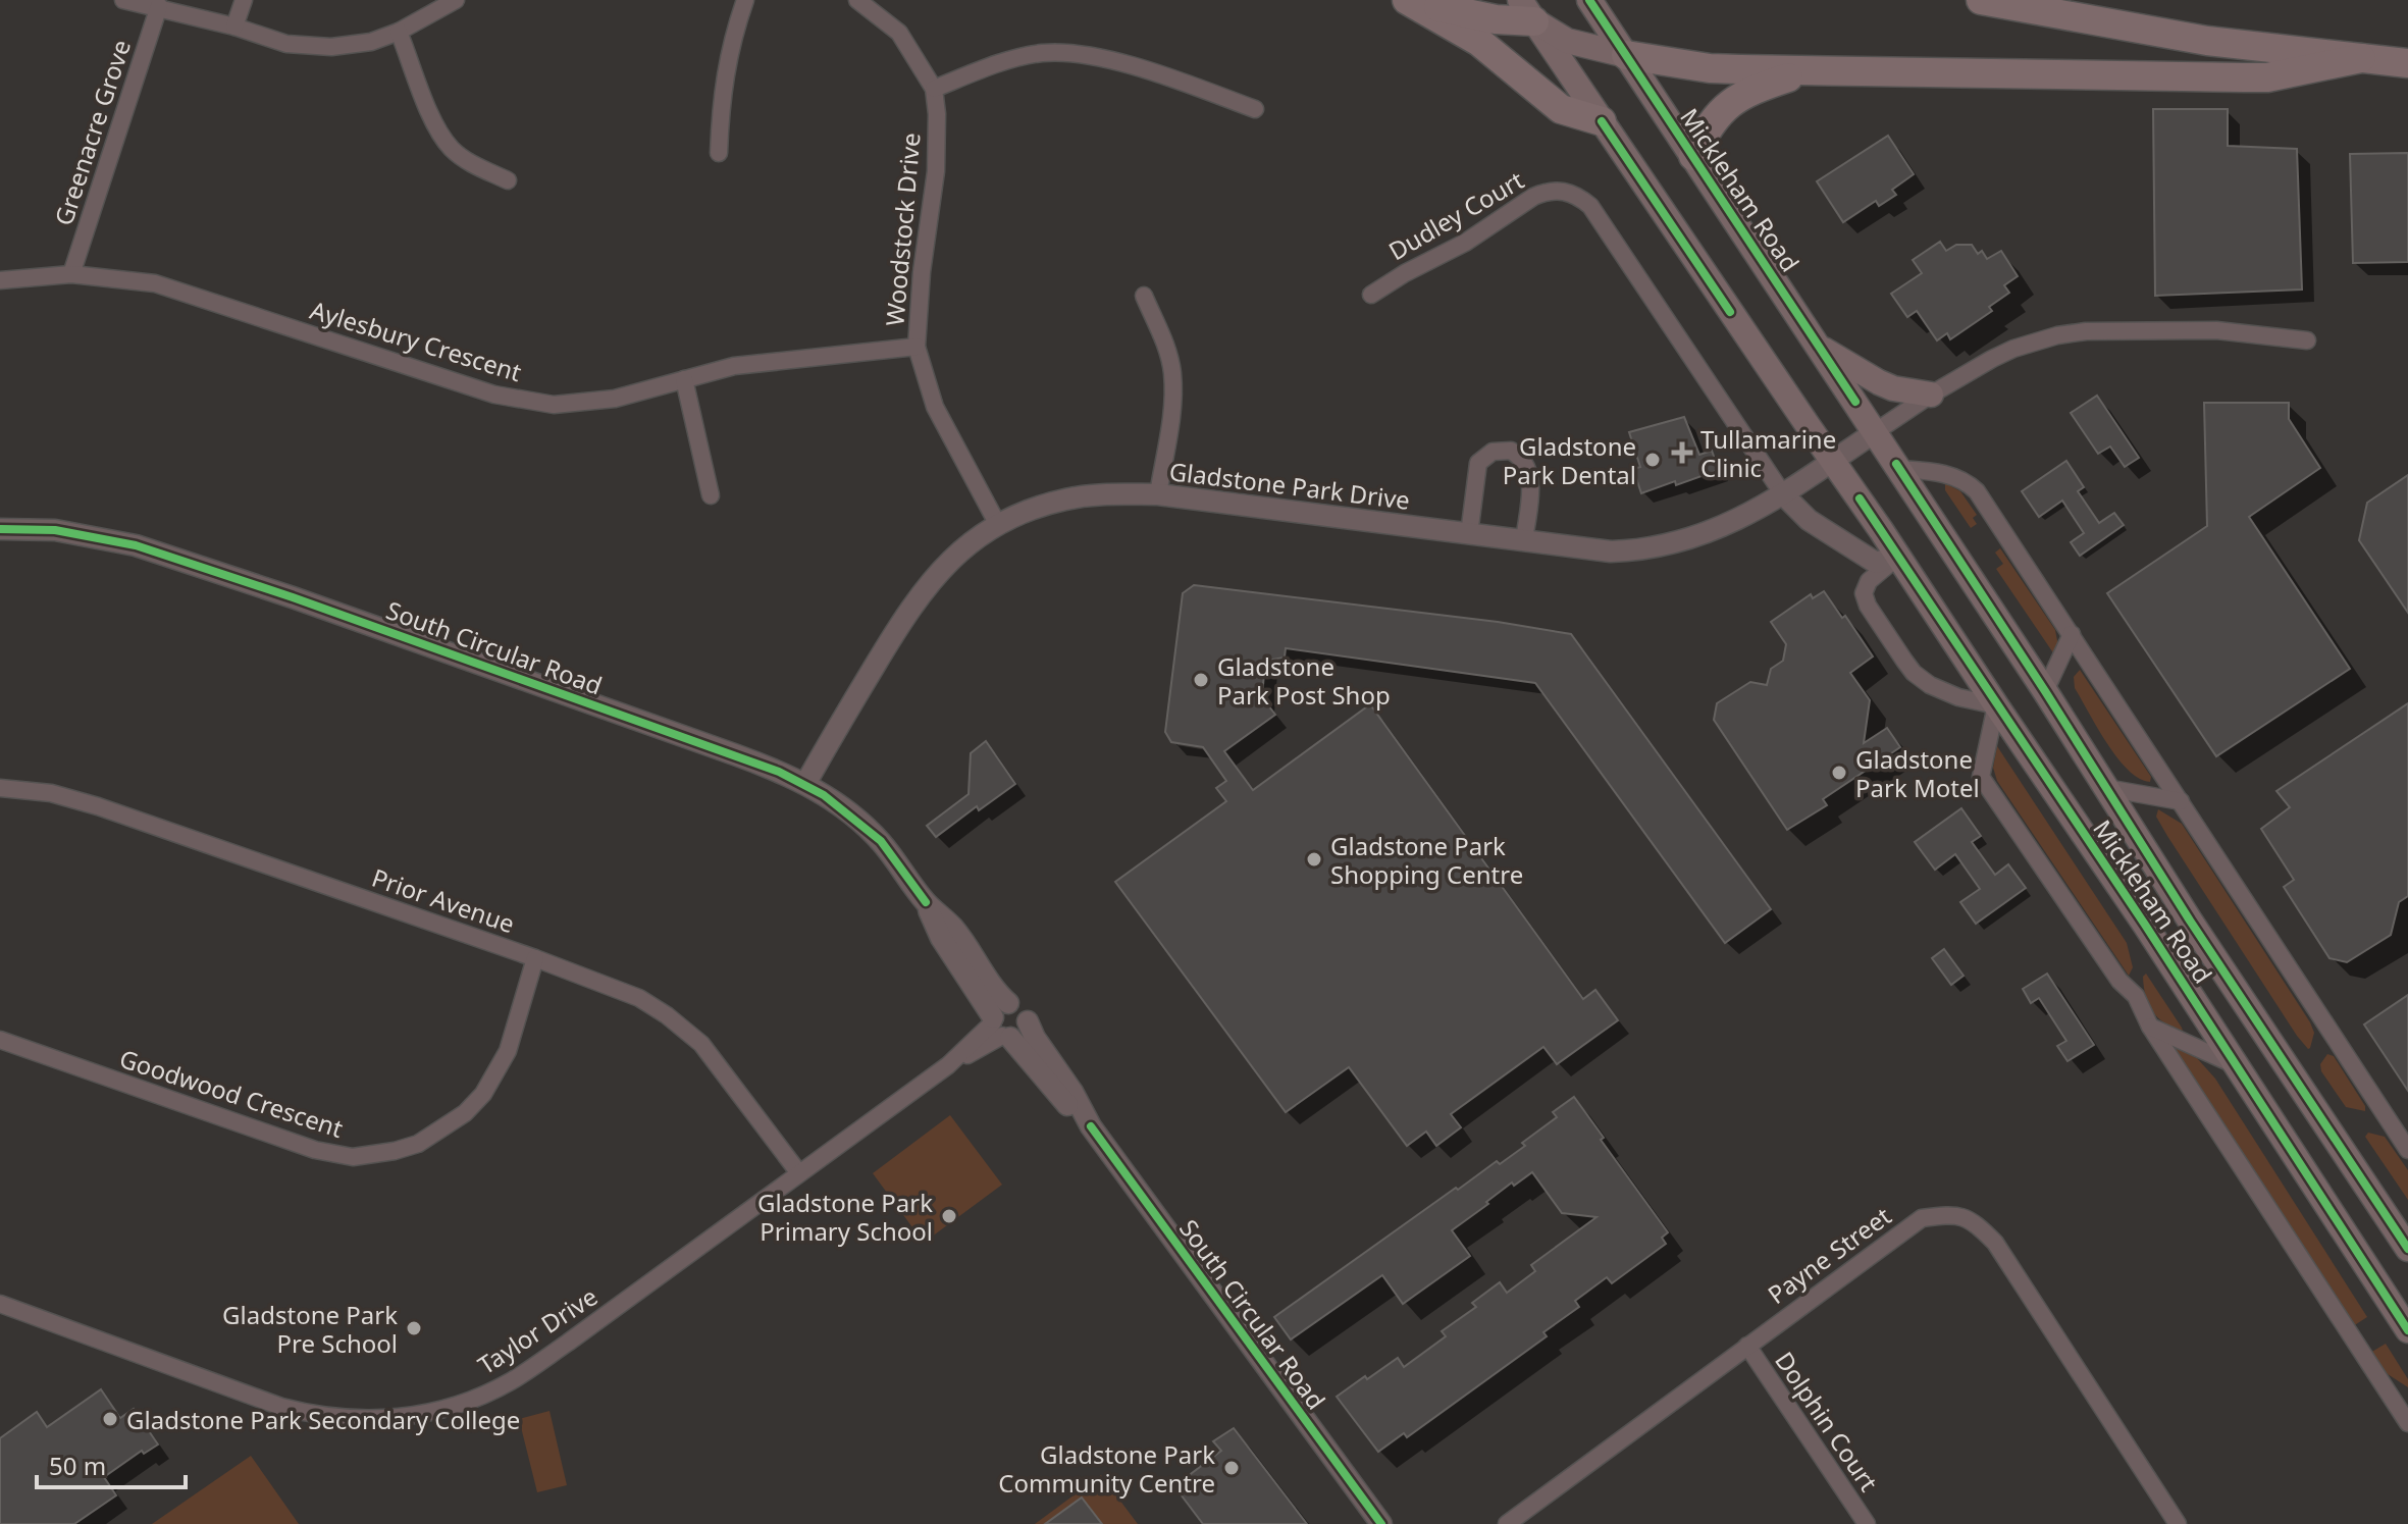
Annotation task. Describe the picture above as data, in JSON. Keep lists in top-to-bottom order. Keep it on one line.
{"streets":{"main road":["Mickleham Road"],"street":["Greenacre Grove","Dudley Court","Woodstock Drive","Aylesbury Crescent","Gladstone Park Drive","South Circular Road","Prior Avenue","Goodwood Crescent","Payne Street","Taylor Drive","Dolphin Court"]},"crossings":[["Greenacre Grove","Aylesbury Crescent"],["Mickleham Road","Gladstone Park Drive"],["Dudley Court","Gladstone Park Drive"],["Woodstock Drive","Aylesbury Crescent"],["Woodstock Drive","Gladstone Park Drive"],["Gladstone Park Drive","South Circular Road"],["South Circular Road","Taylor Drive"],["Prior Avenue","Goodwood Crescent"],["Prior Avenue","Taylor Drive"],["Payne Street","Dolphin Court"]],"places":{"health":["Tullamarine Clinic"],"other":["Gladstone Park Dental","Gladstone Park Post Shop","Gladstone Park Motel","Gladstone Park Shopping Centre","Gladstone Park Primary School","Gladstone Park Pre School","Gladstone Park Secondary College","Gladstone Park Community Centre"]},"scale_bar":"50 m"}
